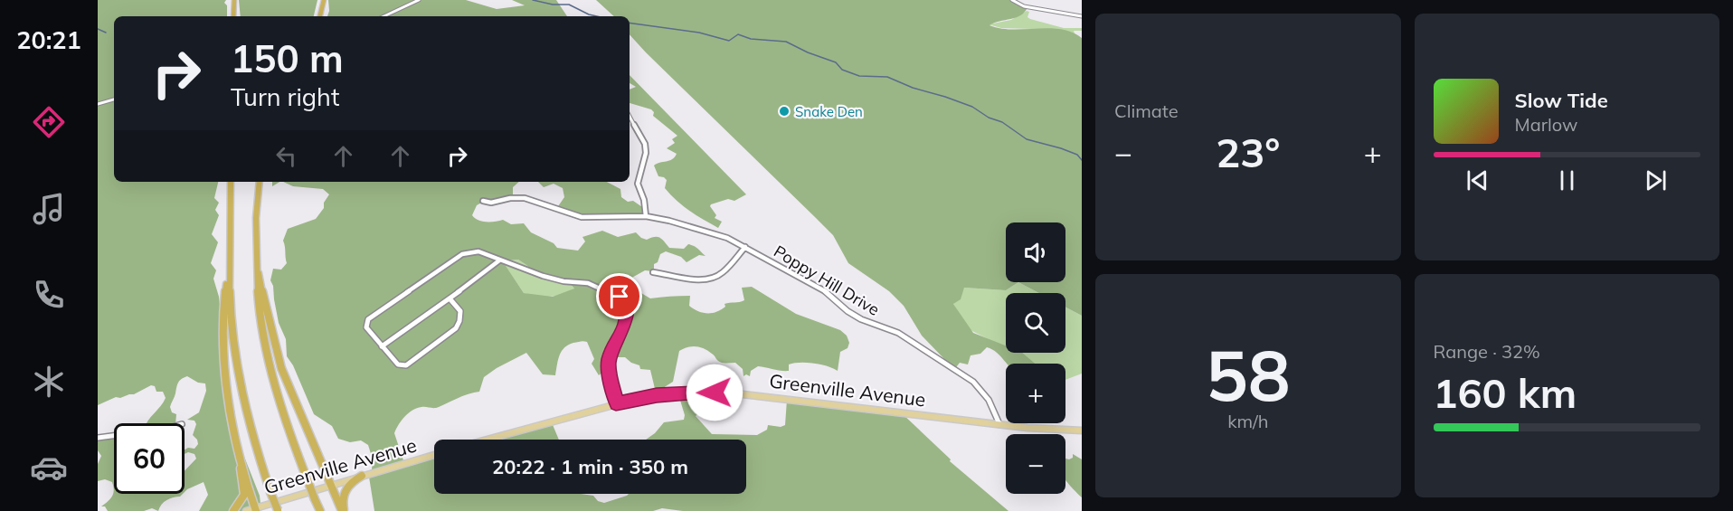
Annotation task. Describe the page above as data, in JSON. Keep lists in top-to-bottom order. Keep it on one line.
{"streets":{"main road":["Greenville Avenue"],"street":["Poppy Hill Drive"]},"crossings":[["Poppy Hill Drive","Greenville Avenue"]],"places":["Snake Den"],"page":{"tabs":"20:21","tile":["Climate",["58","km/h"],["Range · 32%","160 km"]],"turn":["150 m","Turn right"],"song":["Slow Tide","Marlow"],"heat":["−","23°","+"],"map_buttons":["+","−"],"limit":"60","trip":"20:22 · 1 min · 350 m"}}
